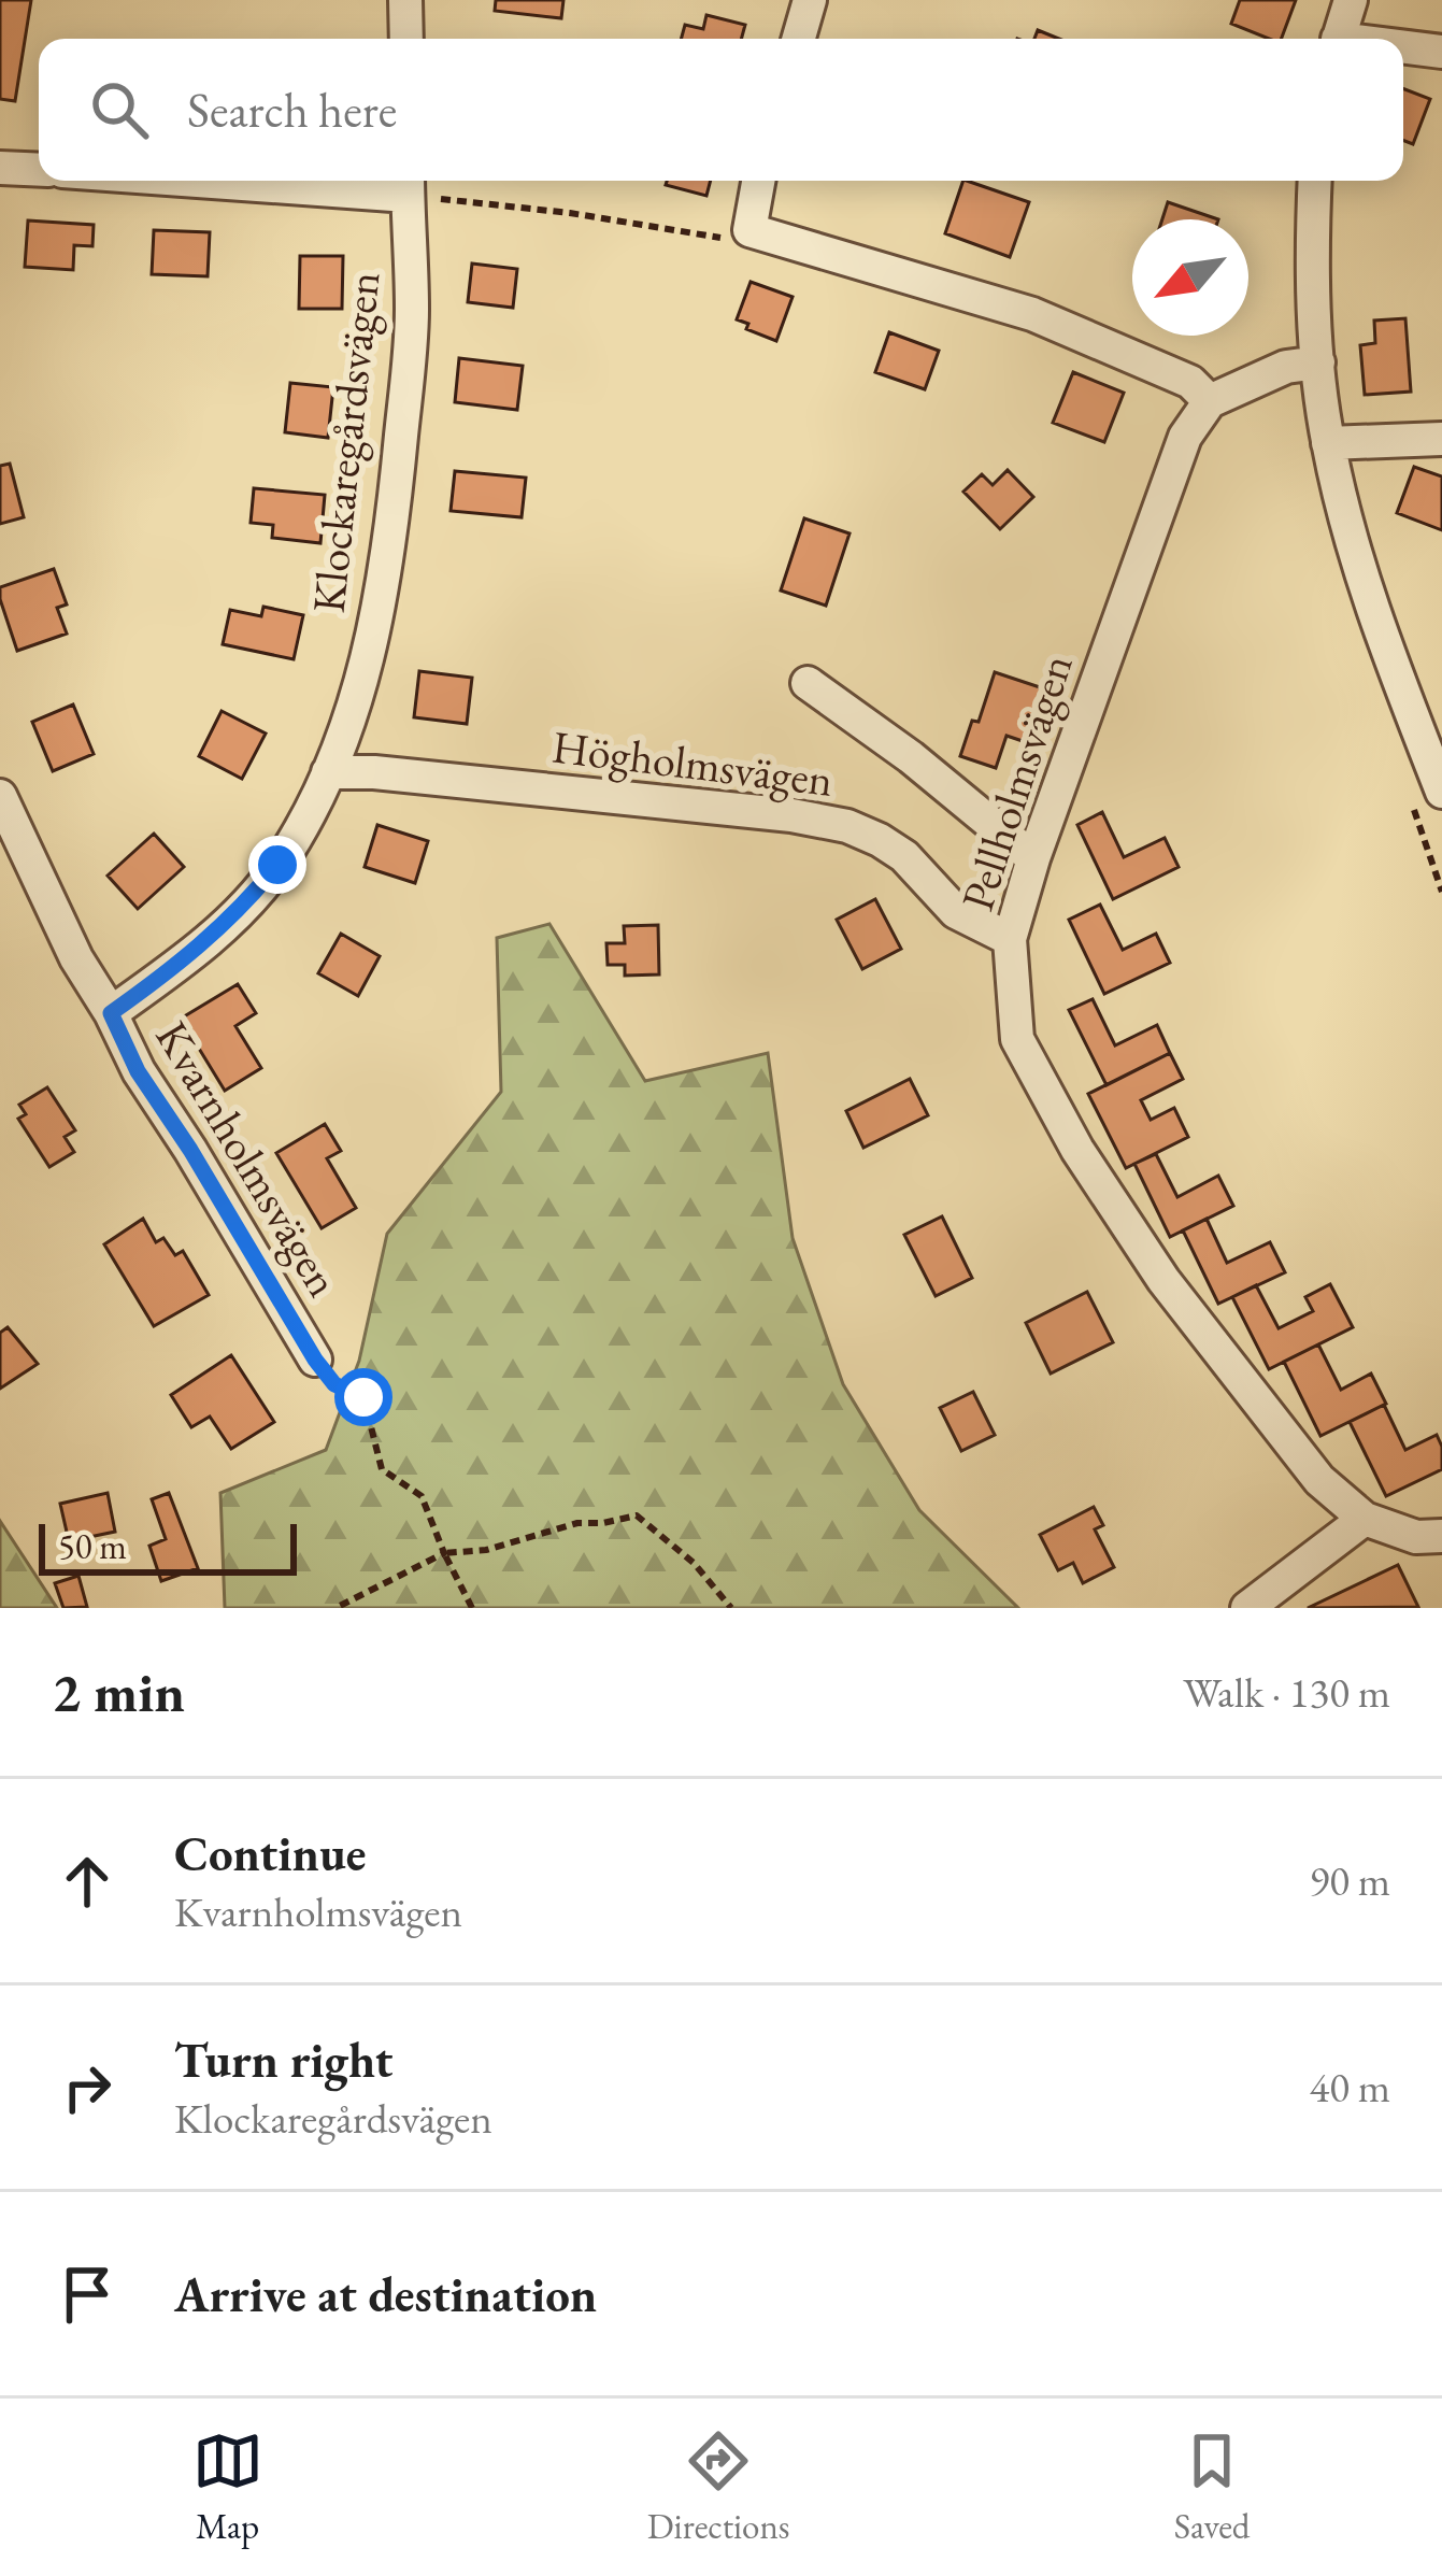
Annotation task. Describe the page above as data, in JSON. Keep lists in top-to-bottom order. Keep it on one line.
{"streets":{"street":["Klockaregårdsvägen","Högholmsvägen","Pellholmsvägen","Kvarnholmsvägen"]},"crossings":[["Klockaregårdsvägen","Högholmsvägen"],["Klockaregårdsvägen","Kvarnholmsvägen"],["Högholmsvägen","Pellholmsvägen"]],"scale_bar":"50 m","north":"bottom left","page":{"search":"Search here","scale":"50 m","heading":["2 min","Walk · 130 m"],"list":[["Continue","Kvarnholmsvägen","90 m"],["Turn right","Klockaregårdsvägen","40 m"],"Arrive at destination"],"nav":["Map","Directions","Saved"]}}
